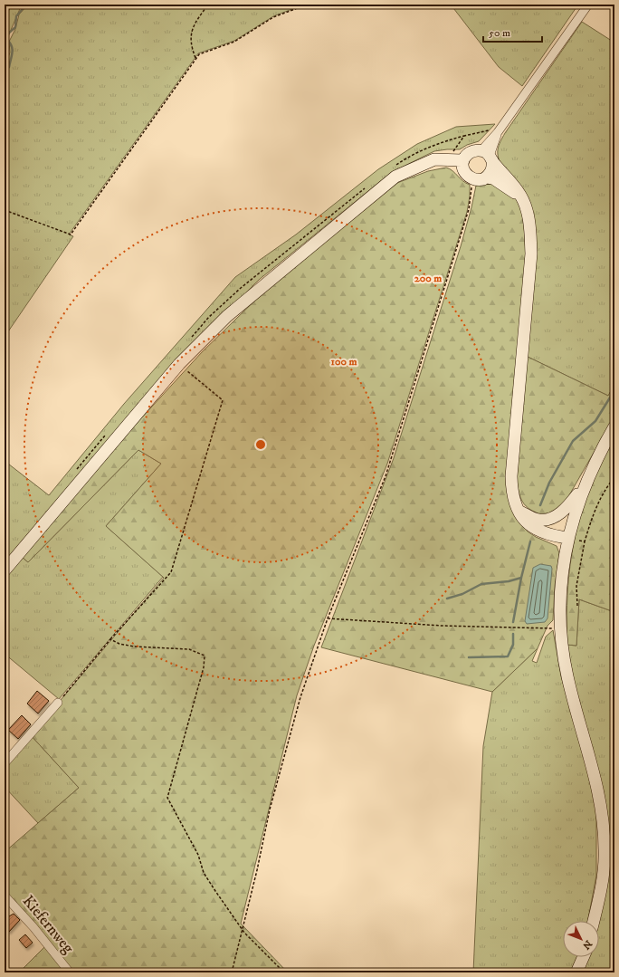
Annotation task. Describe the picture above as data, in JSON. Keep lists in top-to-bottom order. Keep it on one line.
{"streets":{"street":["Kiefernweg"]},"scale_bar":"50 m","north":"bottom right","rings":["200 m","100 m"]}
